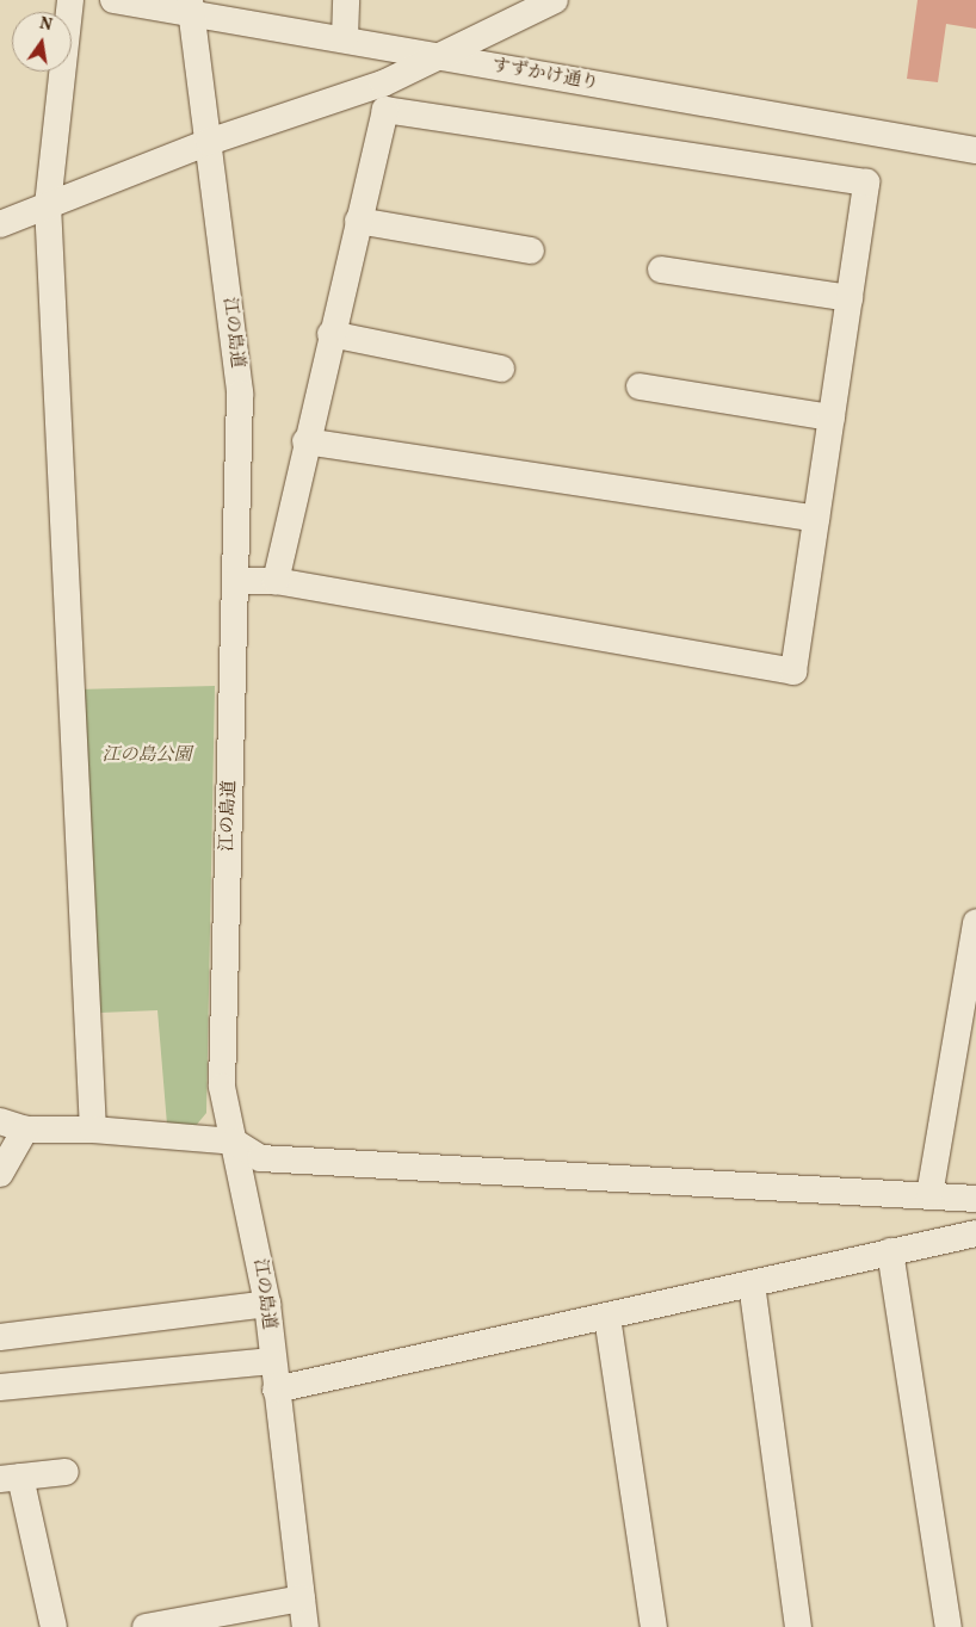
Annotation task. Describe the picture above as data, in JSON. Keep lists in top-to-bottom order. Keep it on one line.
{"streets":{"street":["すずかけ通り","江の島道"]},"crossings":[["すずかけ通り","江の島道"]],"parks":["江の島公園"],"north":"top"}
